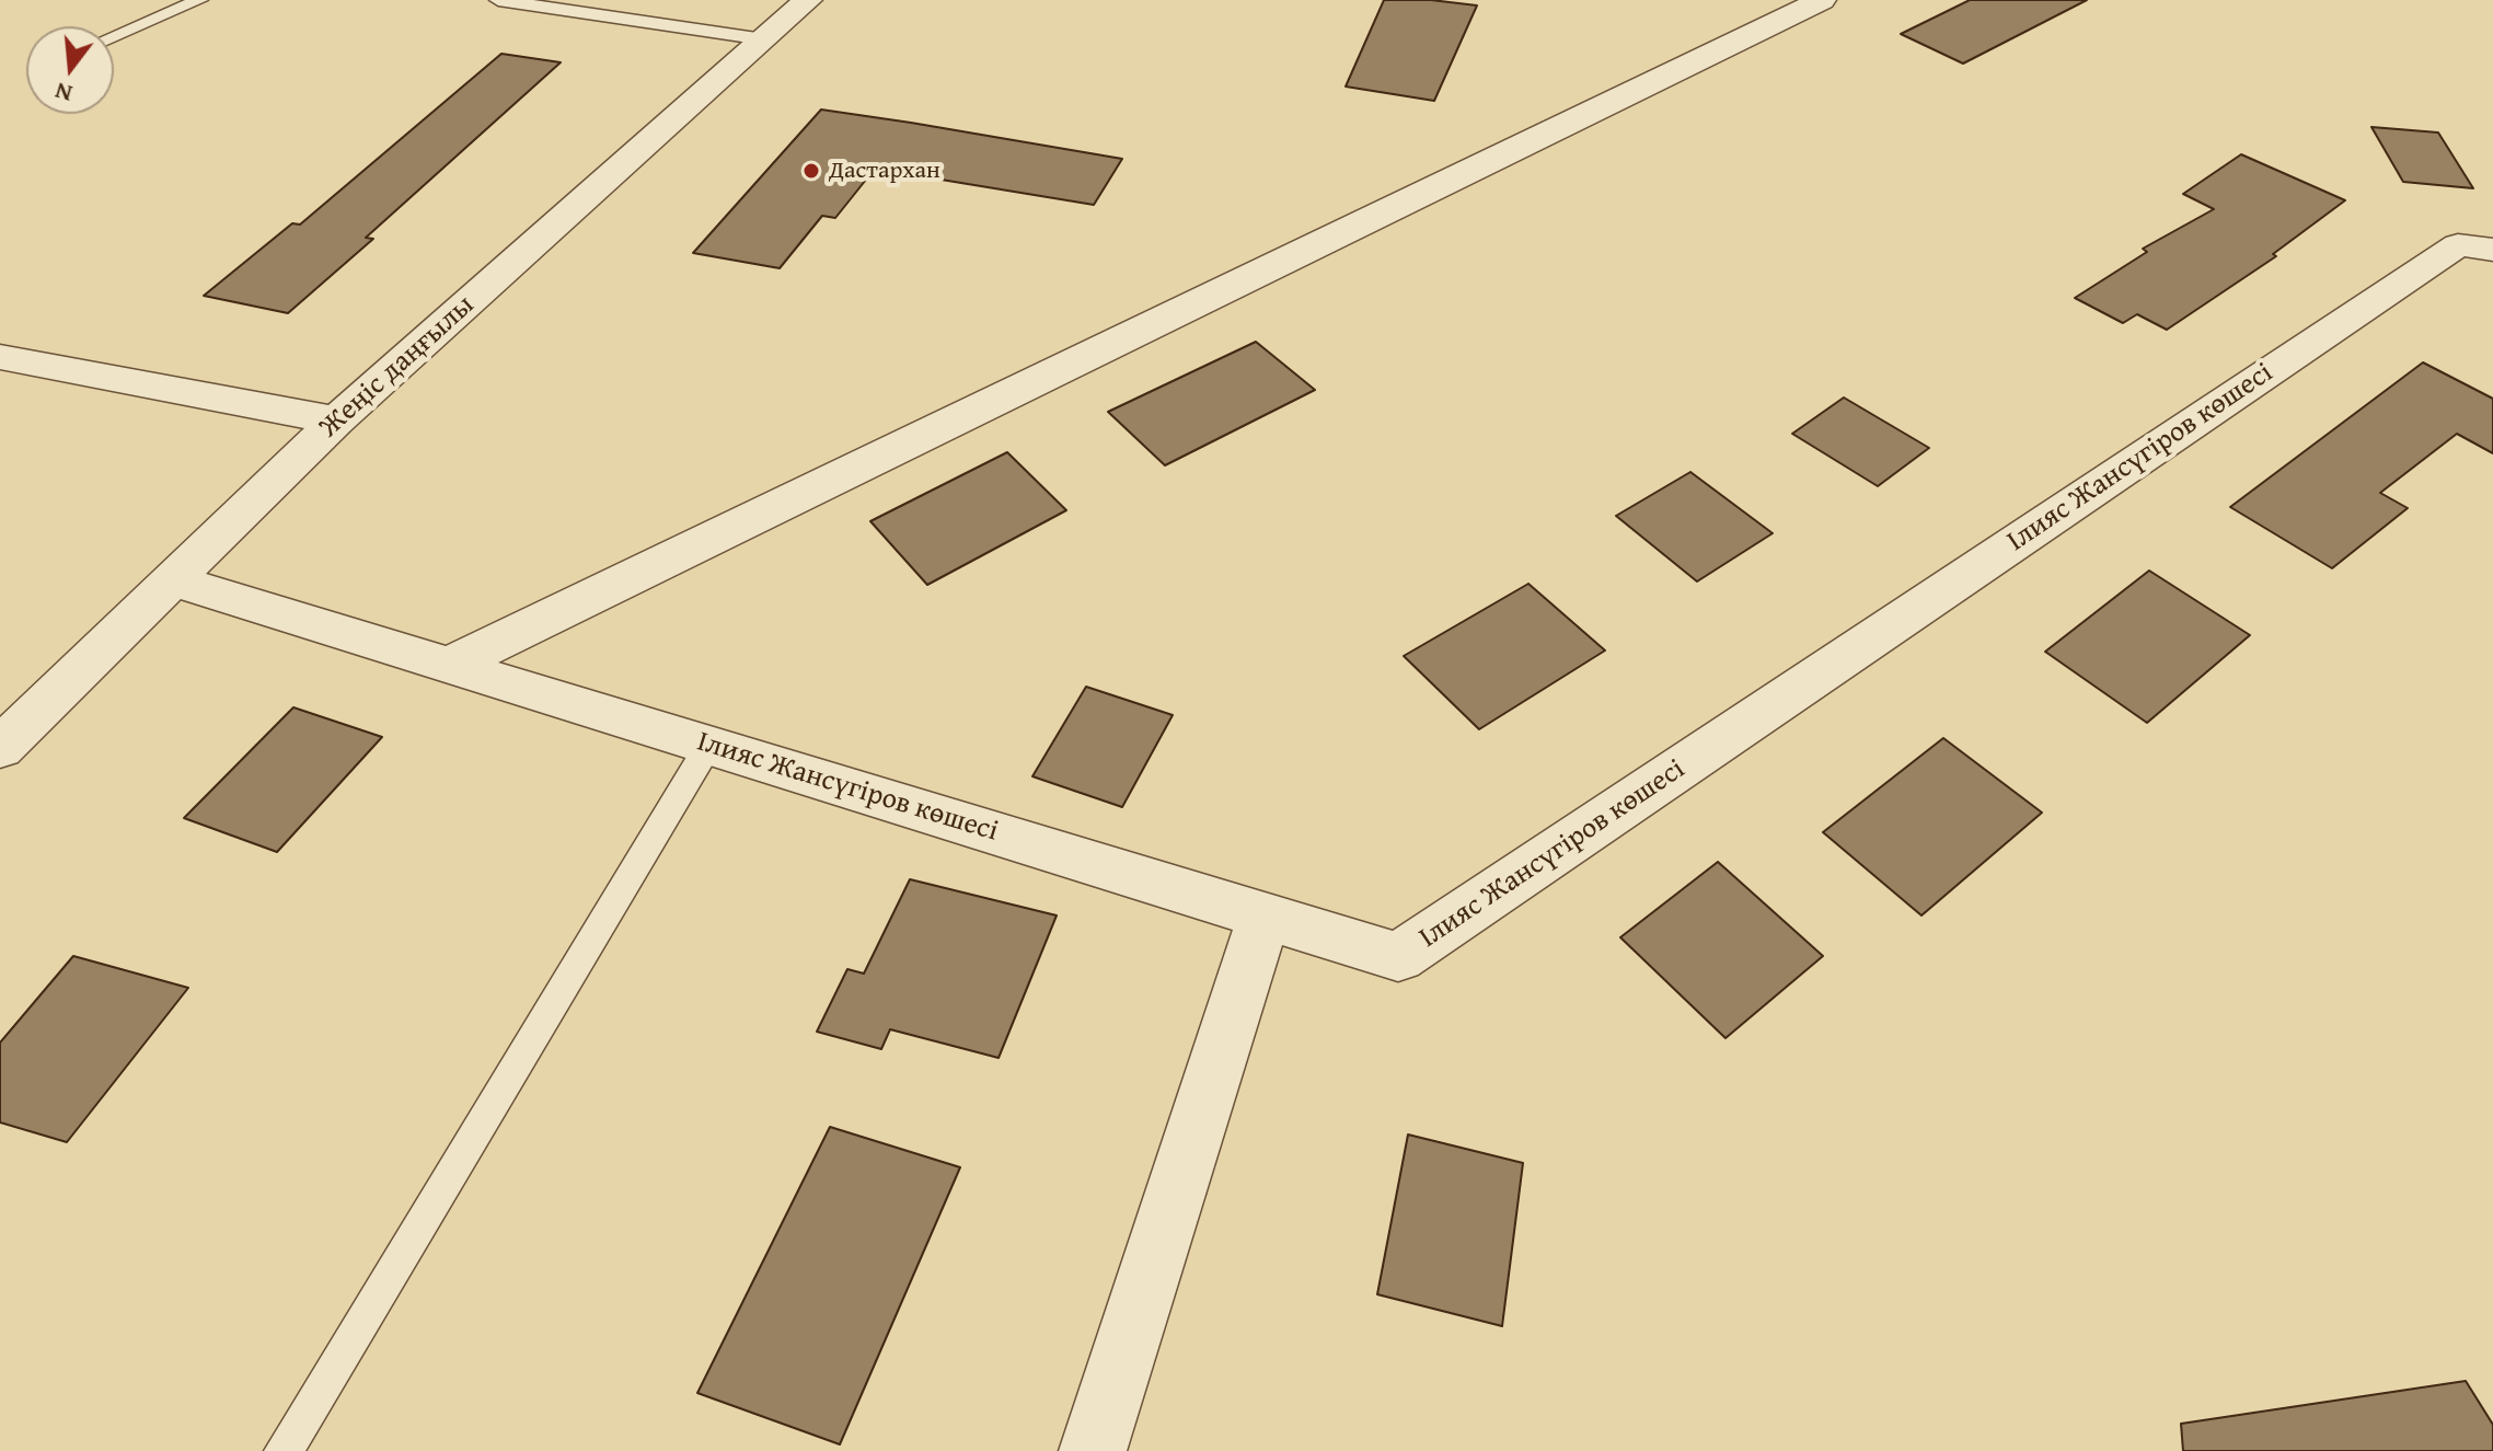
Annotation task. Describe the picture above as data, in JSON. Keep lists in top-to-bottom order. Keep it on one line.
{"streets":{"street":["Жеңіс даңғылы","Ілияс Жансүгіров көшесі"]},"crossings":[["Жеңіс даңғылы","Ілияс Жансүгіров көшесі"]],"places":["Дастархан"],"north":"bottom"}
